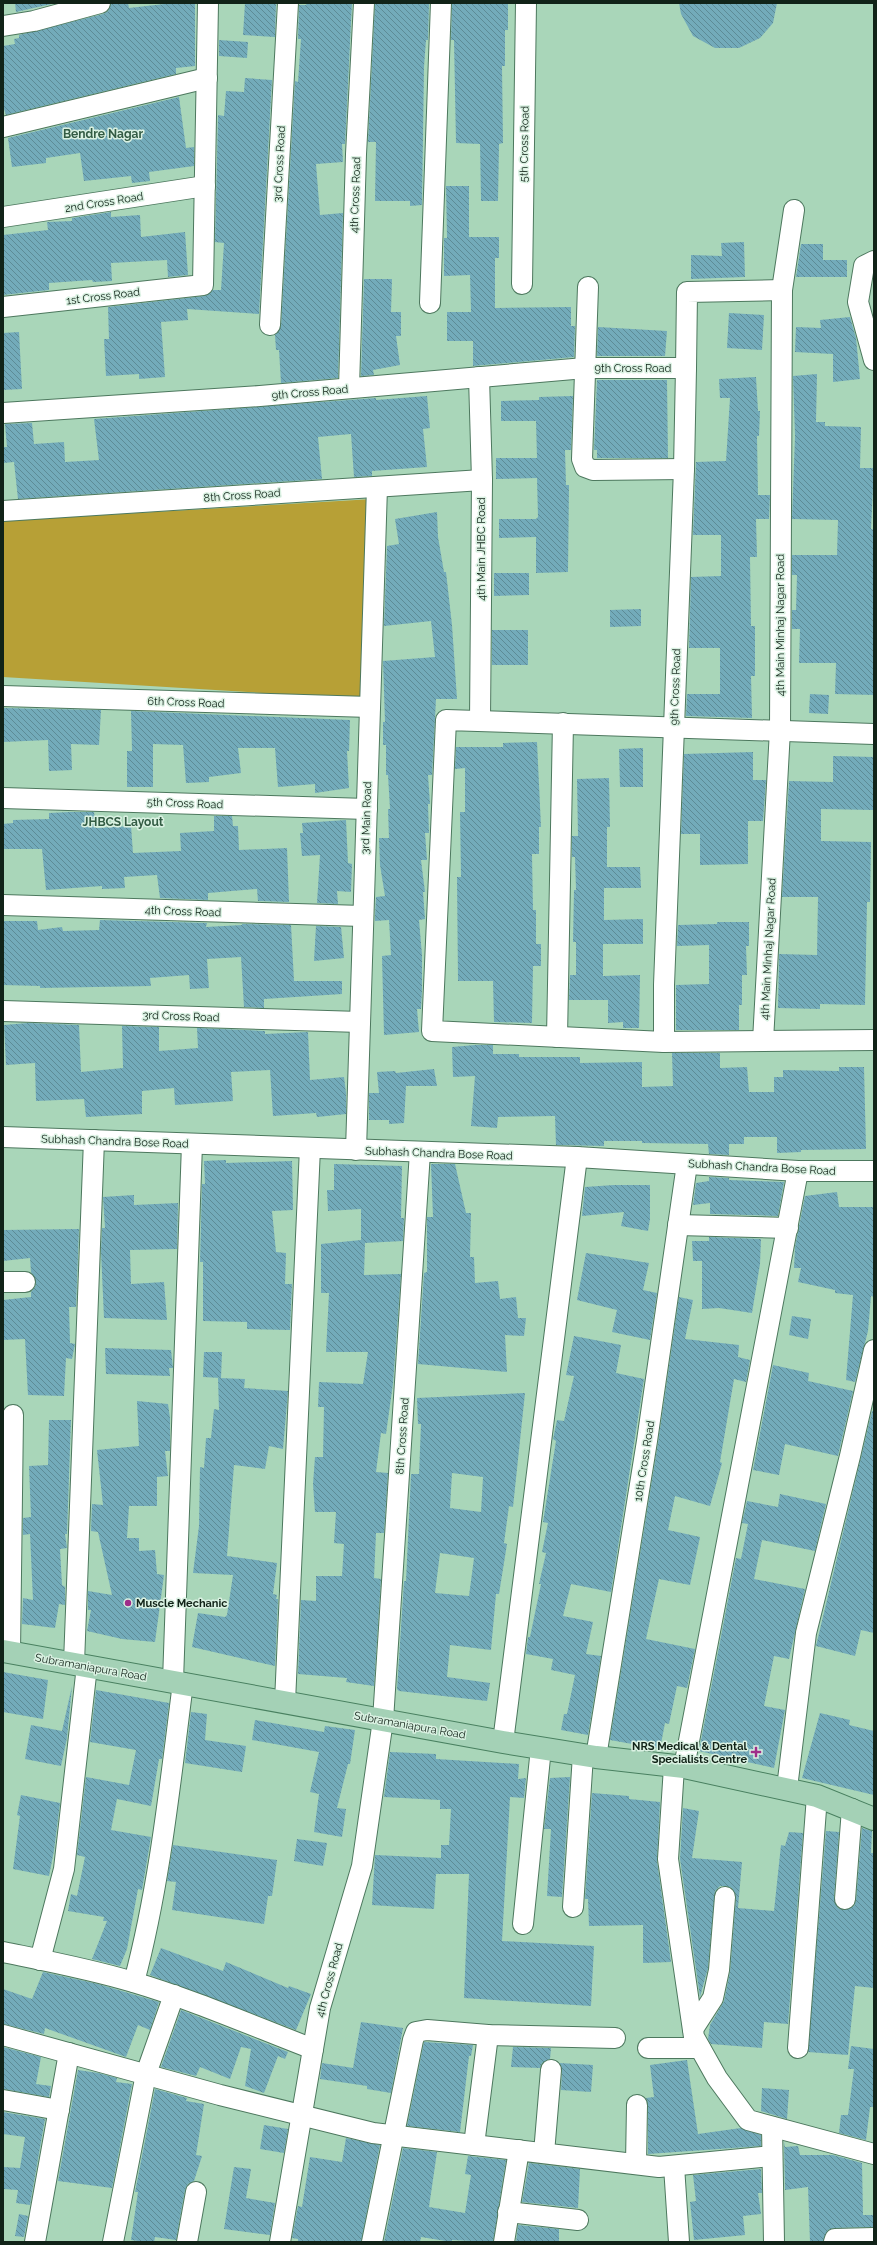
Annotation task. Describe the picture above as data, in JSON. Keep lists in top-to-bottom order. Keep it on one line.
{"streets":{"main road":["Subramaniapura Road"],"street":["5th Cross Road","3rd Cross Road","4th Cross Road","2nd Cross Road","1st Cross Road","9th Cross Road","8th Cross Road","4th Main JHBC Road","4th Main Minhaj Nagar Road","6th Cross Road","3rd Main Road","Subhash Chandra Bose Road","10th Cross Road"]},"crossings":[["5th Cross Road","3rd Main Road"],["3rd Cross Road","3rd Main Road"],["4th Cross Road","9th Cross Road"],["4th Cross Road","8th Cross Road"],["4th Cross Road","3rd Main Road"],["4th Cross Road","Subramaniapura Road"],["2nd Cross Road","1st Cross Road"],["9th Cross Road","4th Main JHBC Road"],["8th Cross Road","4th Main JHBC Road"],["8th Cross Road","3rd Main Road"],["8th Cross Road","Subhash Chandra Bose Road"],["8th Cross Road","Subramaniapura Road"],["6th Cross Road","3rd Main Road"],["3rd Main Road","Subhash Chandra Bose Road"],["Subhash Chandra Bose Road","10th Cross Road"],["10th Cross Road","Subramaniapura Road"]],"districts":["Bendre Nagar","JHBCS Layout"],"places":{"other":["Muscle Mechanic"],"health":["NRS Medical & Dental Specialists Centre"]}}
